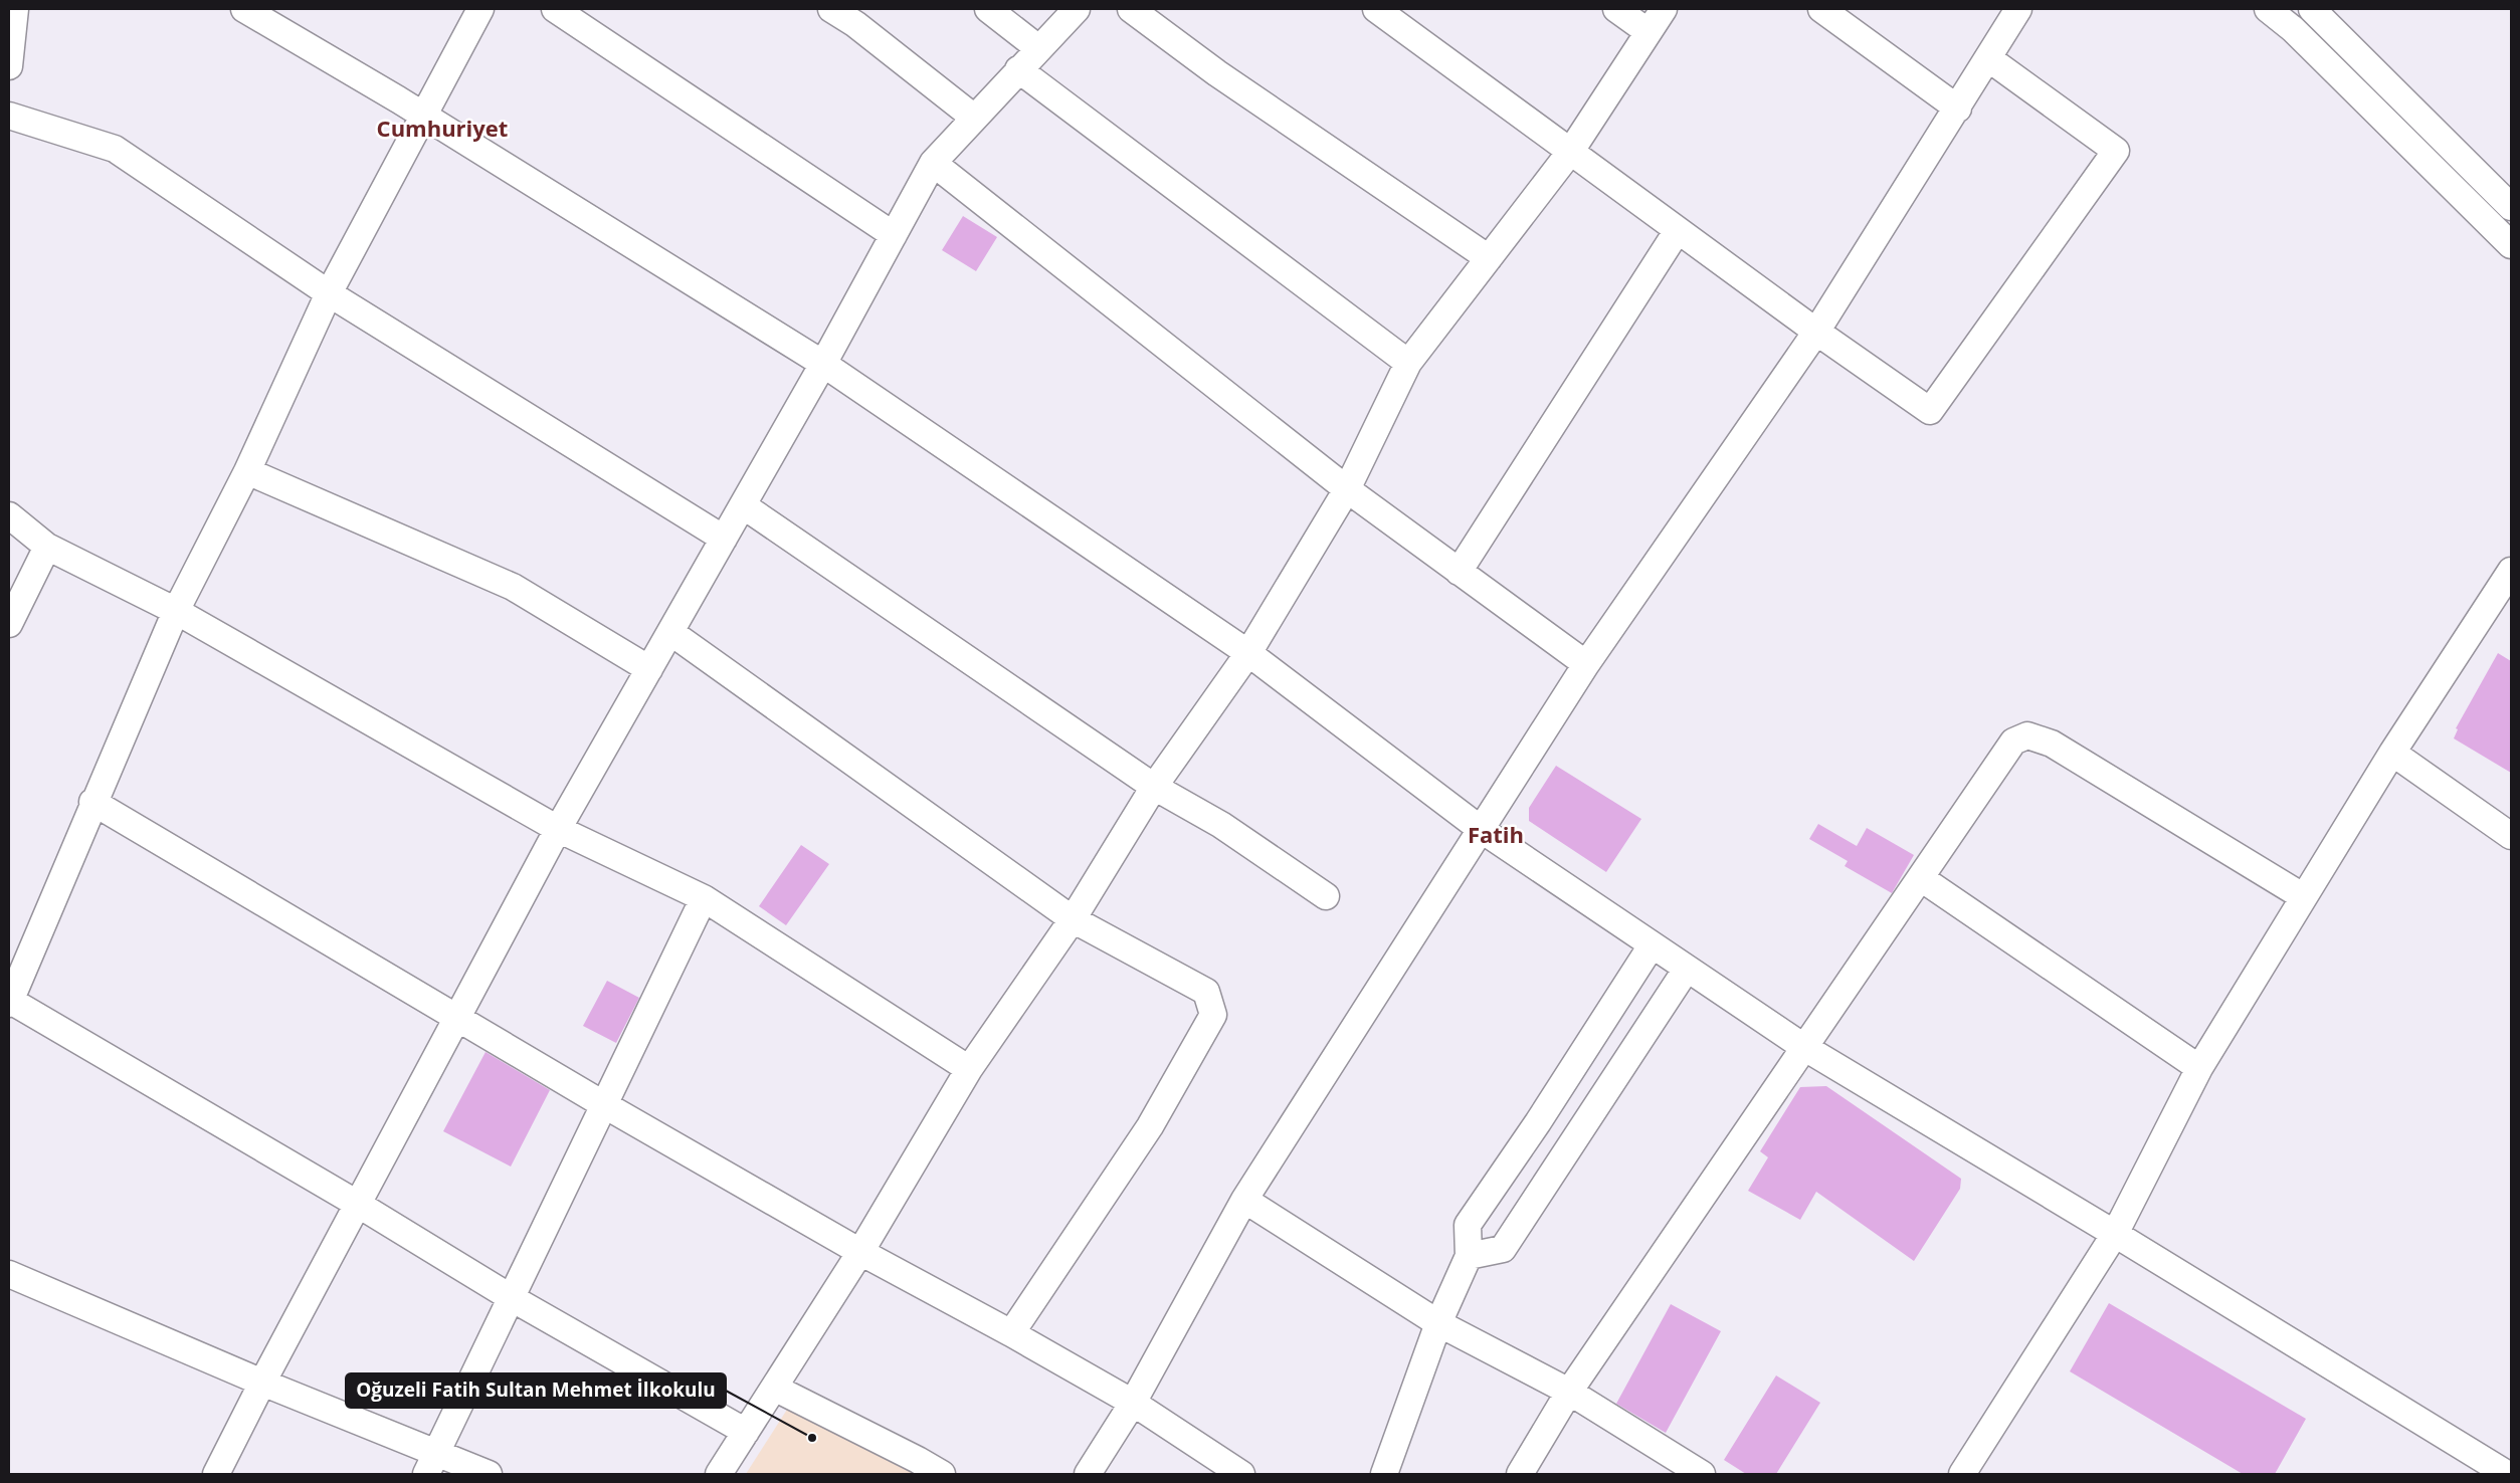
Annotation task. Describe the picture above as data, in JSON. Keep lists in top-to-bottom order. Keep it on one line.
{"districts":["Cumhuriyet","Fatih"],"places":["Oğuzeli Fatih Sultan Mehmet İlkokulu"]}
